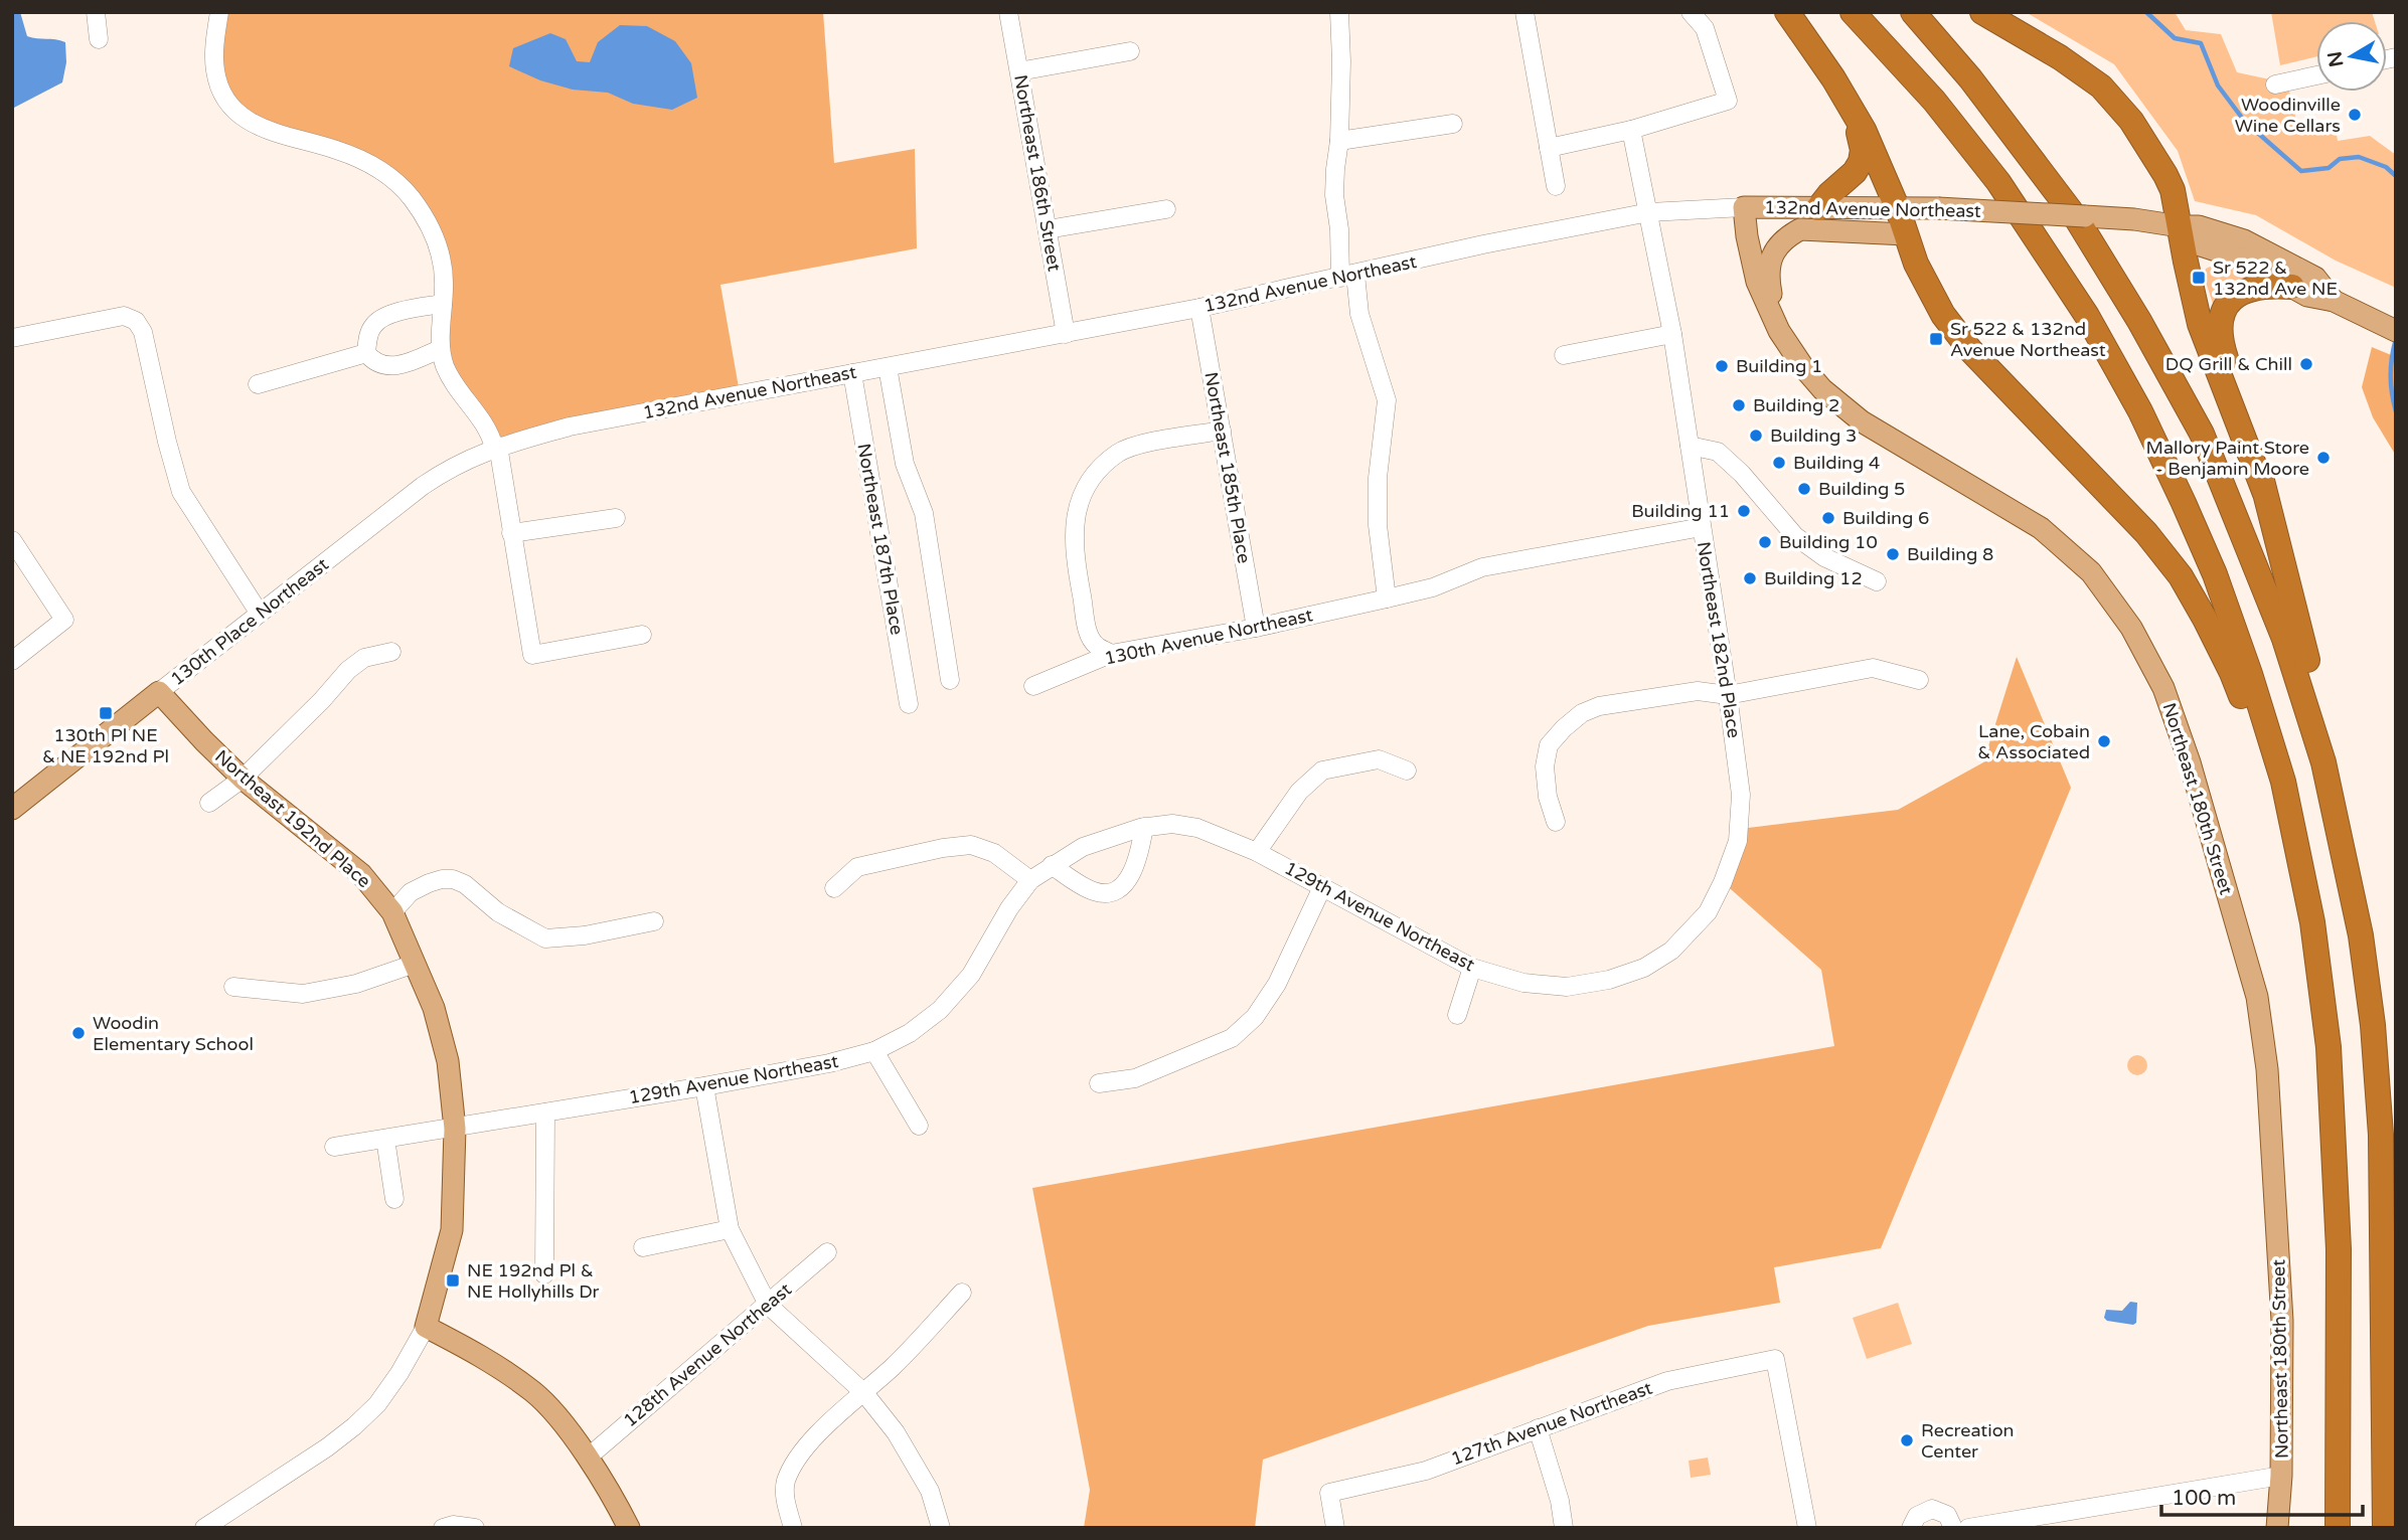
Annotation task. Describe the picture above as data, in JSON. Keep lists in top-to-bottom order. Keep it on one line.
{"streets":{"main road":["132nd Avenue Northeast","130th Place Northeast","Northeast 180th Street","Northeast 192nd Place"],"street":["Northeast 186th Street","Northeast 185th Place","Northeast 187th Place","130th Avenue Northeast","Northeast 182nd Place","129th Avenue Northeast","128th Avenue Northeast","127th Avenue Northeast"]},"crossings":[["Northeast 186th Street","132nd Avenue Northeast"],["132nd Avenue Northeast","Northeast 185th Place"],["132nd Avenue Northeast","Northeast 187th Place"],["132nd Avenue Northeast","130th Place Northeast"],["132nd Avenue Northeast","Northeast 182nd Place"],["132nd Avenue Northeast","Northeast 180th Street"],["Northeast 185th Place","130th Avenue Northeast"],["130th Place Northeast","Northeast 192nd Place"],["Northeast 182nd Place","129th Avenue Northeast"],["Northeast 192nd Place","129th Avenue Northeast"]],"places":{"other":["Woodinville Wine Cellars","DQ Grill & Chill","Building 1","Building 2","Building 3","Mallory Paint Store - Benjamin Moore","Building 4","Building 5","Building 11","Building 6","Building 10","Building 8","Building 12","Lane, Cobain & Associated","Woodin Elementary School","Recreation Center"],"transit":["Sr 522 & 132nd Ave NE","Sr 522 & 132nd Avenue Northeast","130th Pl NE & NE 192nd Pl","NE 192nd Pl & NE Hollyhills Dr"]},"scale_bar":"100 m","north":"left"}
